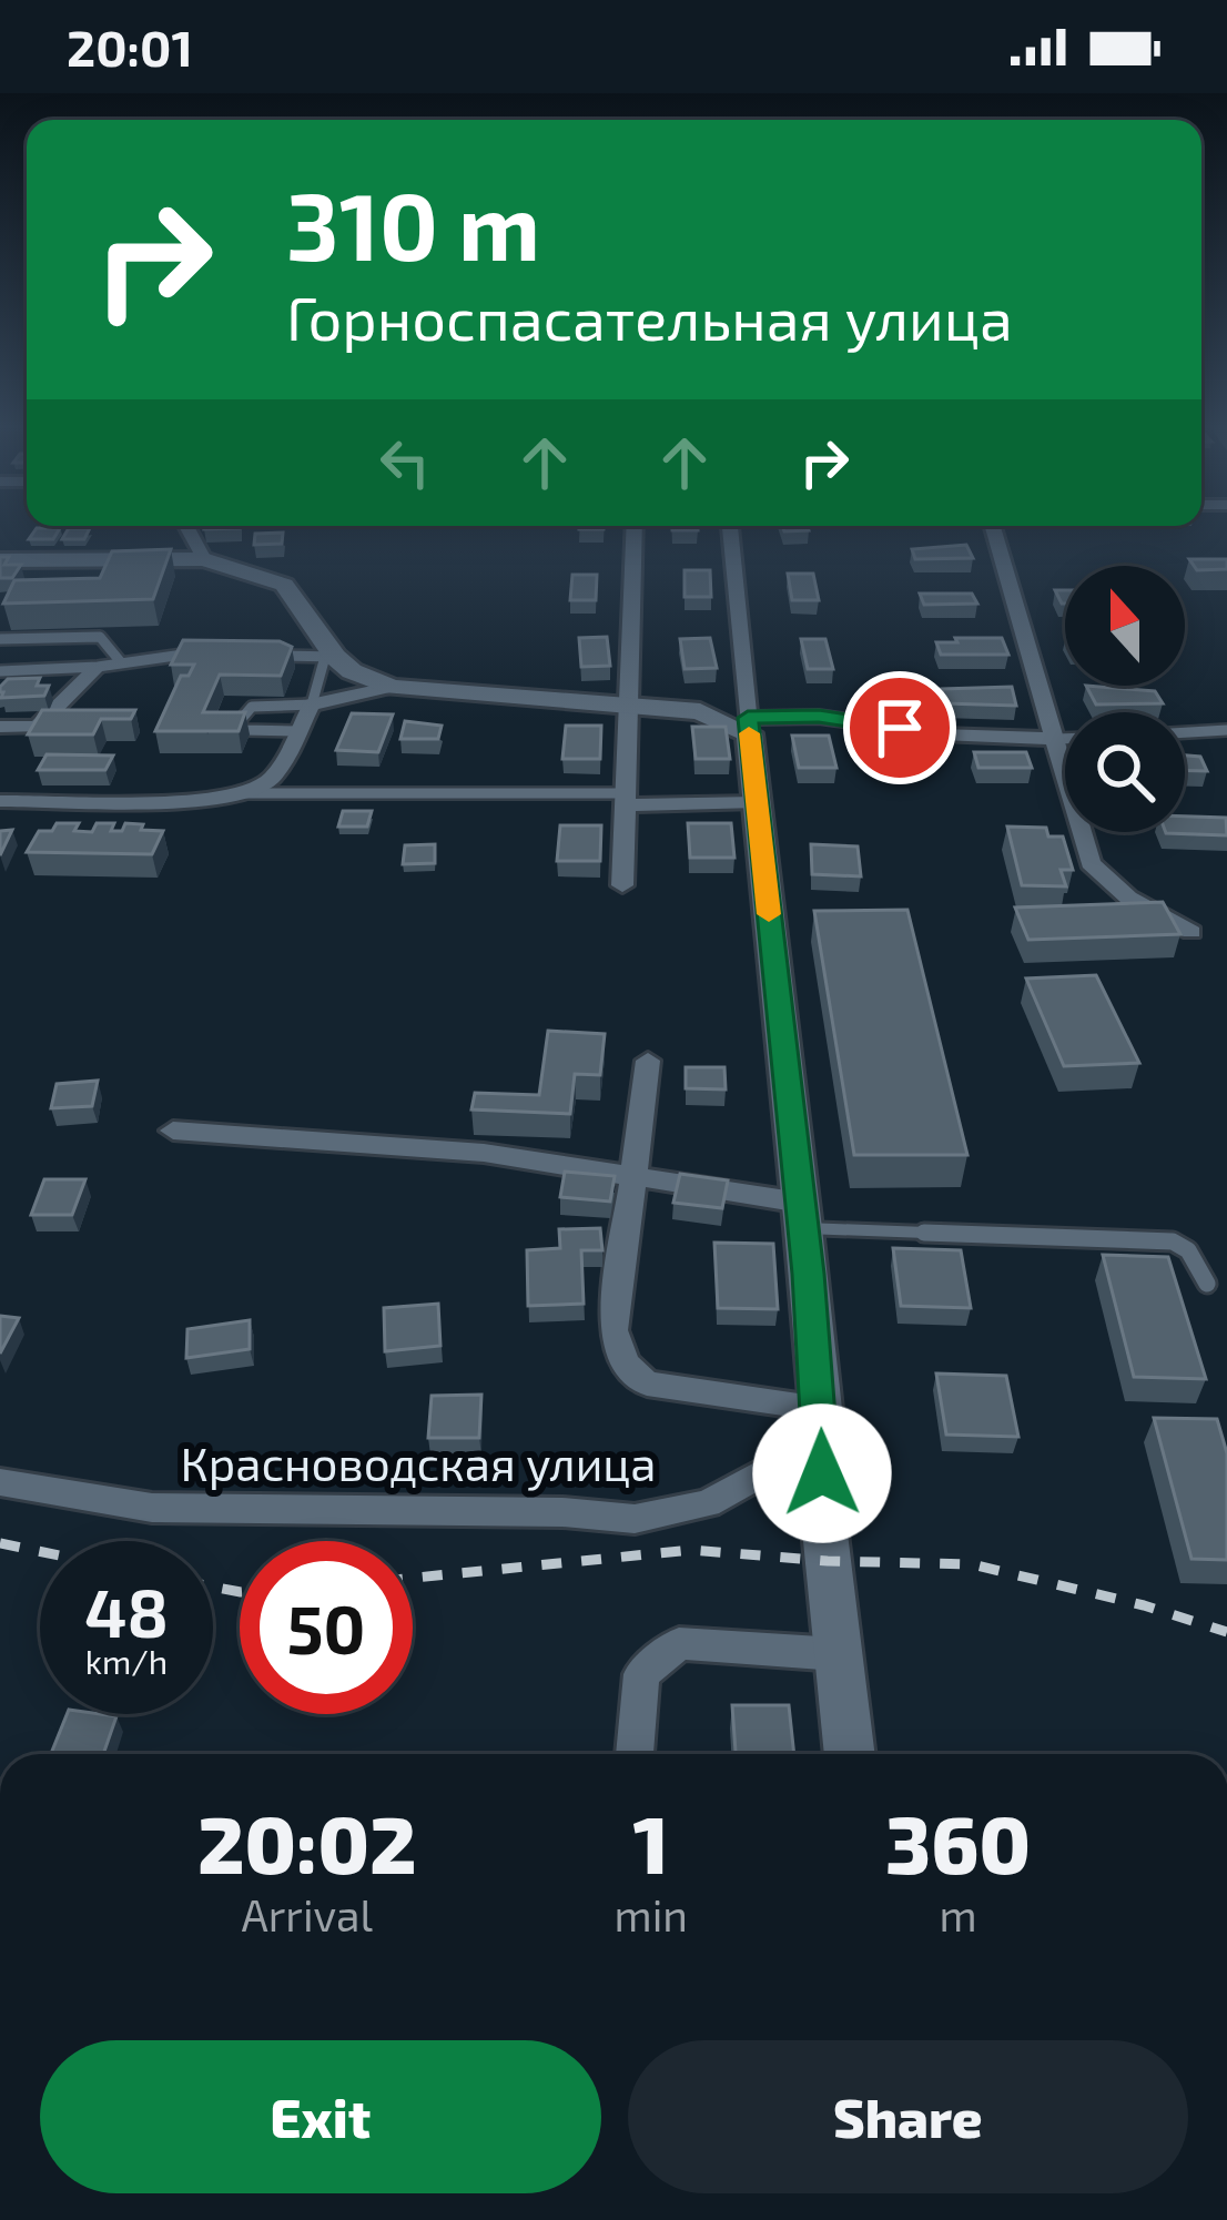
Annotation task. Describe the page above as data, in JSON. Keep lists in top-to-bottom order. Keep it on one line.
{"streets":{"street":["Красноводская улица"]},"north":"top","page":{"status":"20:01","turn":["310 m","Горноспасательная улица"],"speed":"48 km/h","limit":"50","eta":["20:02","Arrival","1","min","360","m"],"buttons":["Exit","Share"]}}
